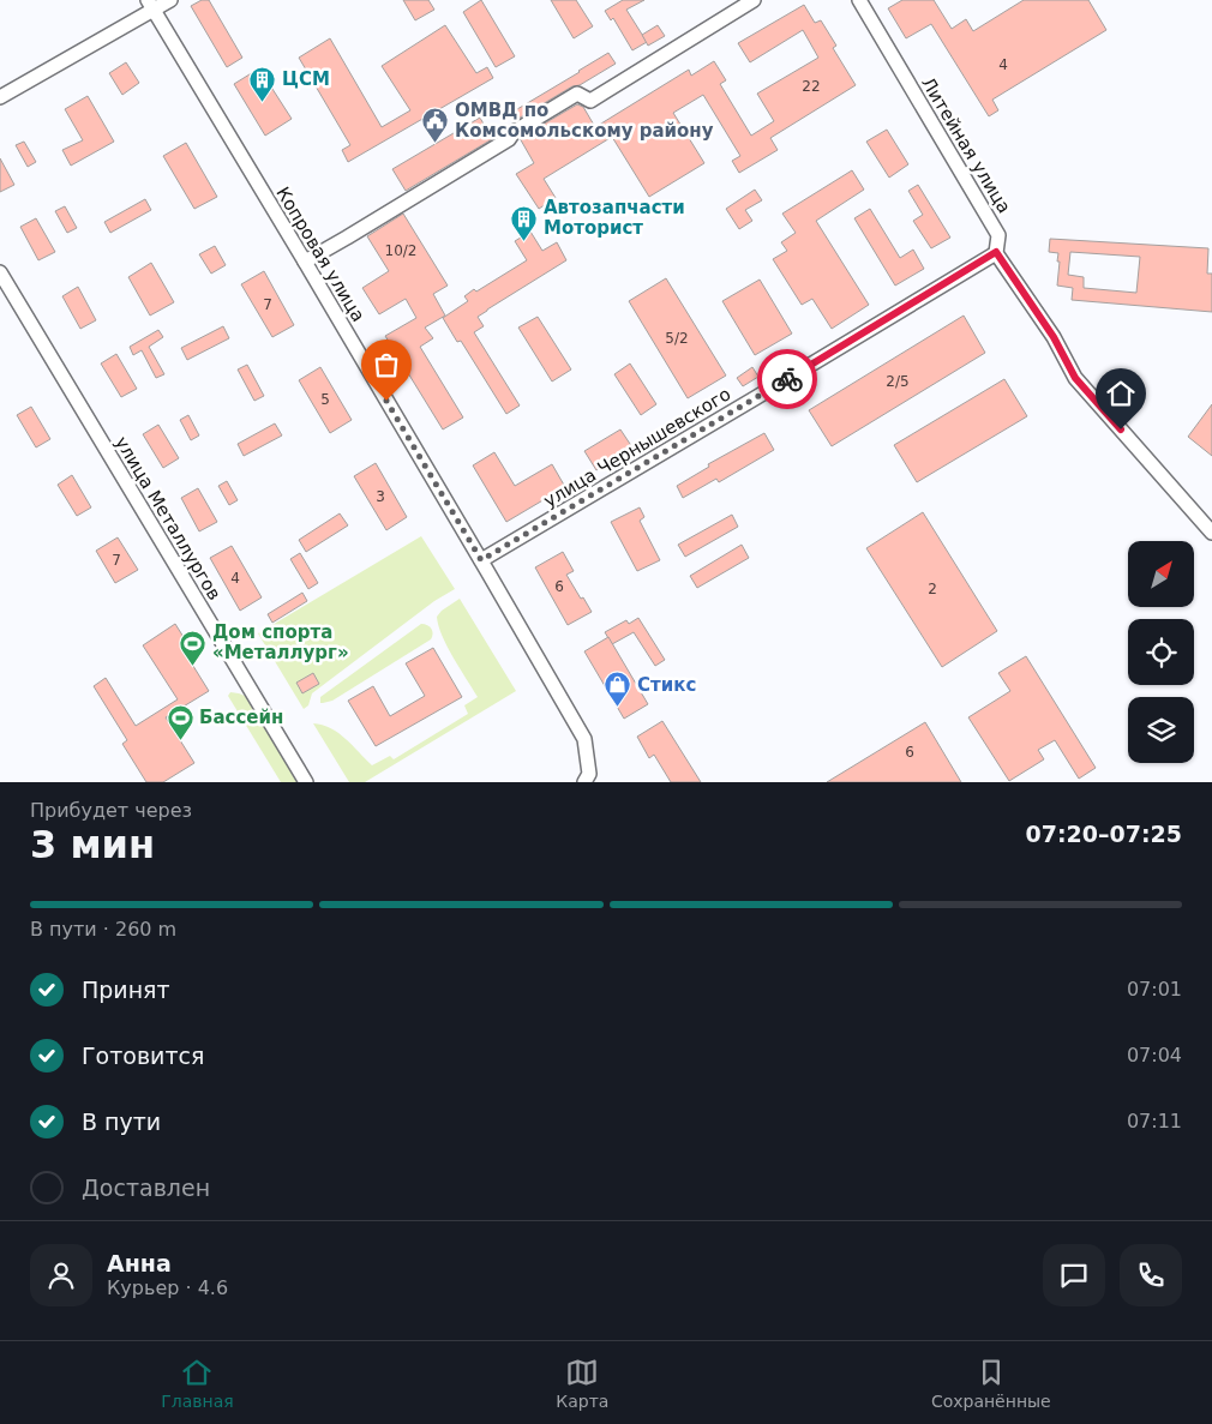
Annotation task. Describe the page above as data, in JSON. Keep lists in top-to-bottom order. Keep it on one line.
{"streets":{"street":["Литейная улица","Копровая улица","улица Чернышевского","улица Металлургов"]},"crossings":[["Литейная улица","улица Чернышевского"],["Копровая улица","улица Чернышевского"]],"places":{"building":["ЦСМ","Автозапчасти Моторист"],"public building":["ОМВД по Комсомольскому району"],"sports":["Дом спорта «Металлург»","Бассейн"],"shop":["Стикс"]},"house_numbers":["4","22","10/2","7","5/2","2/5","5","3","7","4","6","2","6"],"north":"top right","page":{"heading":["3 мин","Прибудет через","07:20–07:25"],"panel":["Анна","Курьер · 4.6"],"bar":"В пути · 260 m","list":[["Принят","07:01"],["Готовится","07:04"],["В пути","07:11"],"Доставлен"],"tabs":["Главная","Карта","Сохранённые"]}}
